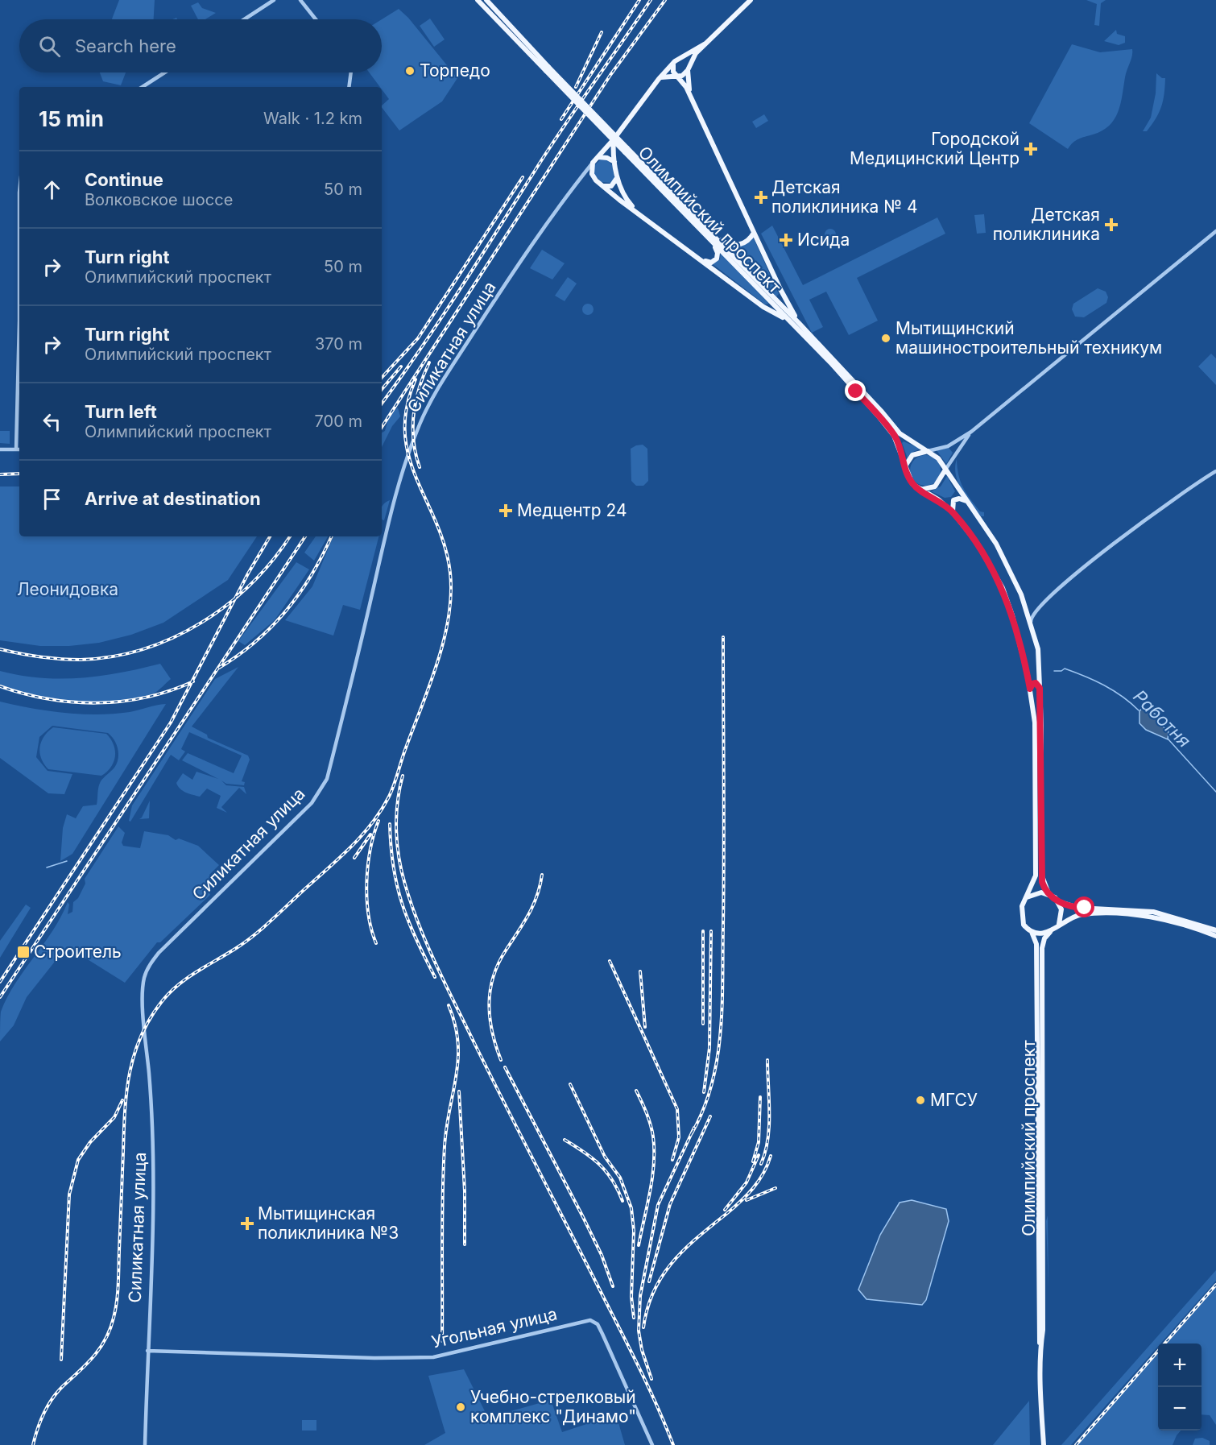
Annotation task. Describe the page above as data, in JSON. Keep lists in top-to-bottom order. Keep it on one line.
{"streets":{"main road":["Олимпийский проспект"],"street":["Силикатная улица","Угольная улица"]},"crossings":[["Силикатная улица","Угольная улица"]],"water":["Работня"],"parks":["Леонидовка"],"places":{"other":["Торпедо","Мытищинский машиностроительный техникум","МГСУ","Учебно-стрелковый комплекс \"Динамо\""],"health":["Городской Медицинский Центр","Детская поликлиника № 4","Детская поликлиника","Исида","Медцентр 24","Мытищинская поликлиника №3"],"transit":["Строитель"]},"page":{"search":"Search here","heading":["15 min","Walk · 1.2 km"],"list":[["Continue","Волковское шоссе","50 m"],["Turn right","Олимпийский проспект","50 m"],["Turn right","Олимпийский проспект","370 m"],["Turn left","Олимпийский проспект","700 m"],"Arrive at destination"],"map_buttons":["+","−"]}}
